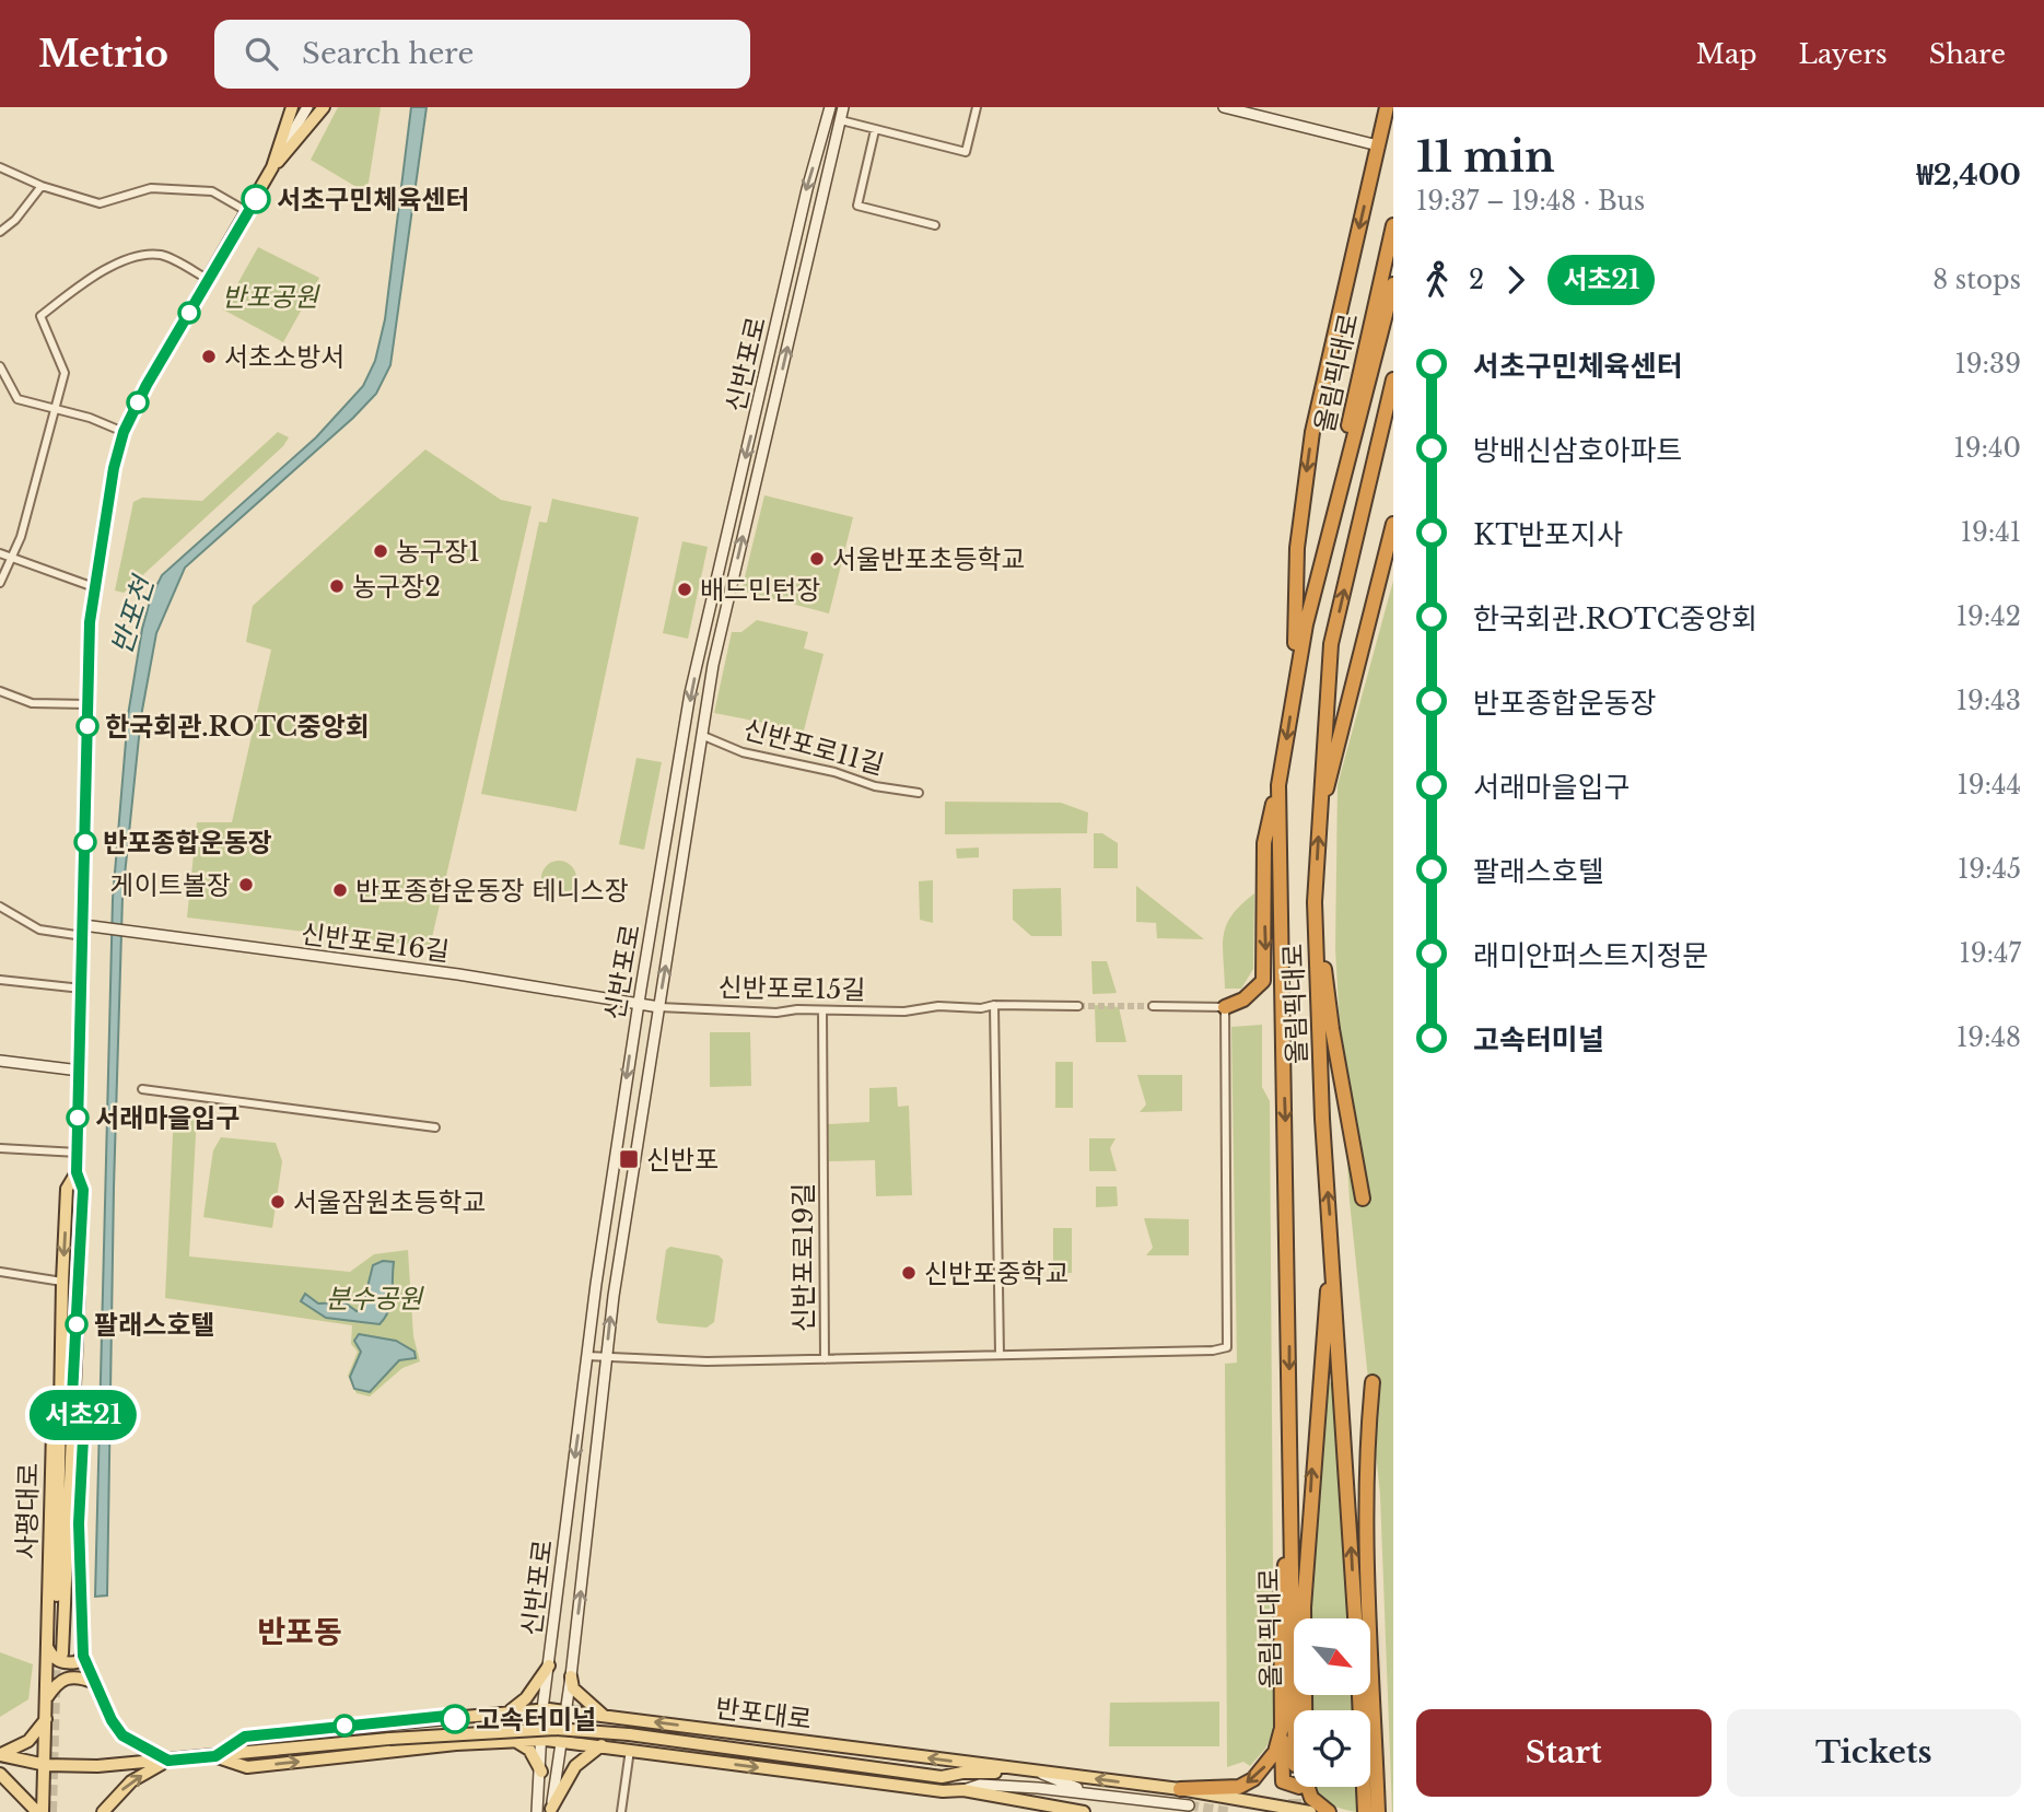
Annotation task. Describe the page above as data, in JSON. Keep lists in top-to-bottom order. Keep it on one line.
{"streets":{"highway":["올림픽대로"],"main road":["신반포로","신반포로16길","사평대로","반포대로"],"street":["신반포로11길","신반포로15길","신반포로19길"]},"crossings":[["신반포로","신반포로11길"],["신반포로","신반포로16길"],["신반포로","신반포로15길"],["신반포로","신반포로19길"],["신반포로","반포대로"],["신반포로16길","신반포로15길"],["신반포로16길","사평대로"],["신반포로15길","신반포로19길"],["사평대로","반포대로"]],"districts":["반포동"],"water":["반포천"],"parks":["반포공원","분수공원"],"places":{"other":["서초구민체육센터","서초소방서","농구장1","서울반포초등학교","농구장2","배드민턴장","한국회관.ROTC중앙회","반포종합운동장","게이트볼장","반포종합운동장 테니스장","서래마을입구","서울잠원초등학교","신반포중학교","팔래스호텔","고속터미널"],"transit":["신반포"]},"lines":["bus line 서초21"],"north":"bottom right","page":{"header":"Metrio","search":"Search here","nav":["Map","Layers","Share"],"on_map":"서초21","heading":["11 min","19:37 – 19:48 · Bus","₩2,400"],"legs":["2","서초21","8 stops"],"list":[{"name":"서초구민체육센터","value":"19:39"},{"name":"방배신삼호아파트","value":"19:40"},{"name":"KT반포지사","value":"19:41"},{"name":"한국회관.ROTC중앙회","value":"19:42"},{"name":"반포종합운동장","value":"19:43"},{"name":"서래마을입구","value":"19:44"},{"name":"팔래스호텔","value":"19:45"},{"name":"래미안퍼스트지정문","value":"19:47"},{"name":"고속터미널","value":"19:48"}],"buttons":["Start","Tickets"]}}
